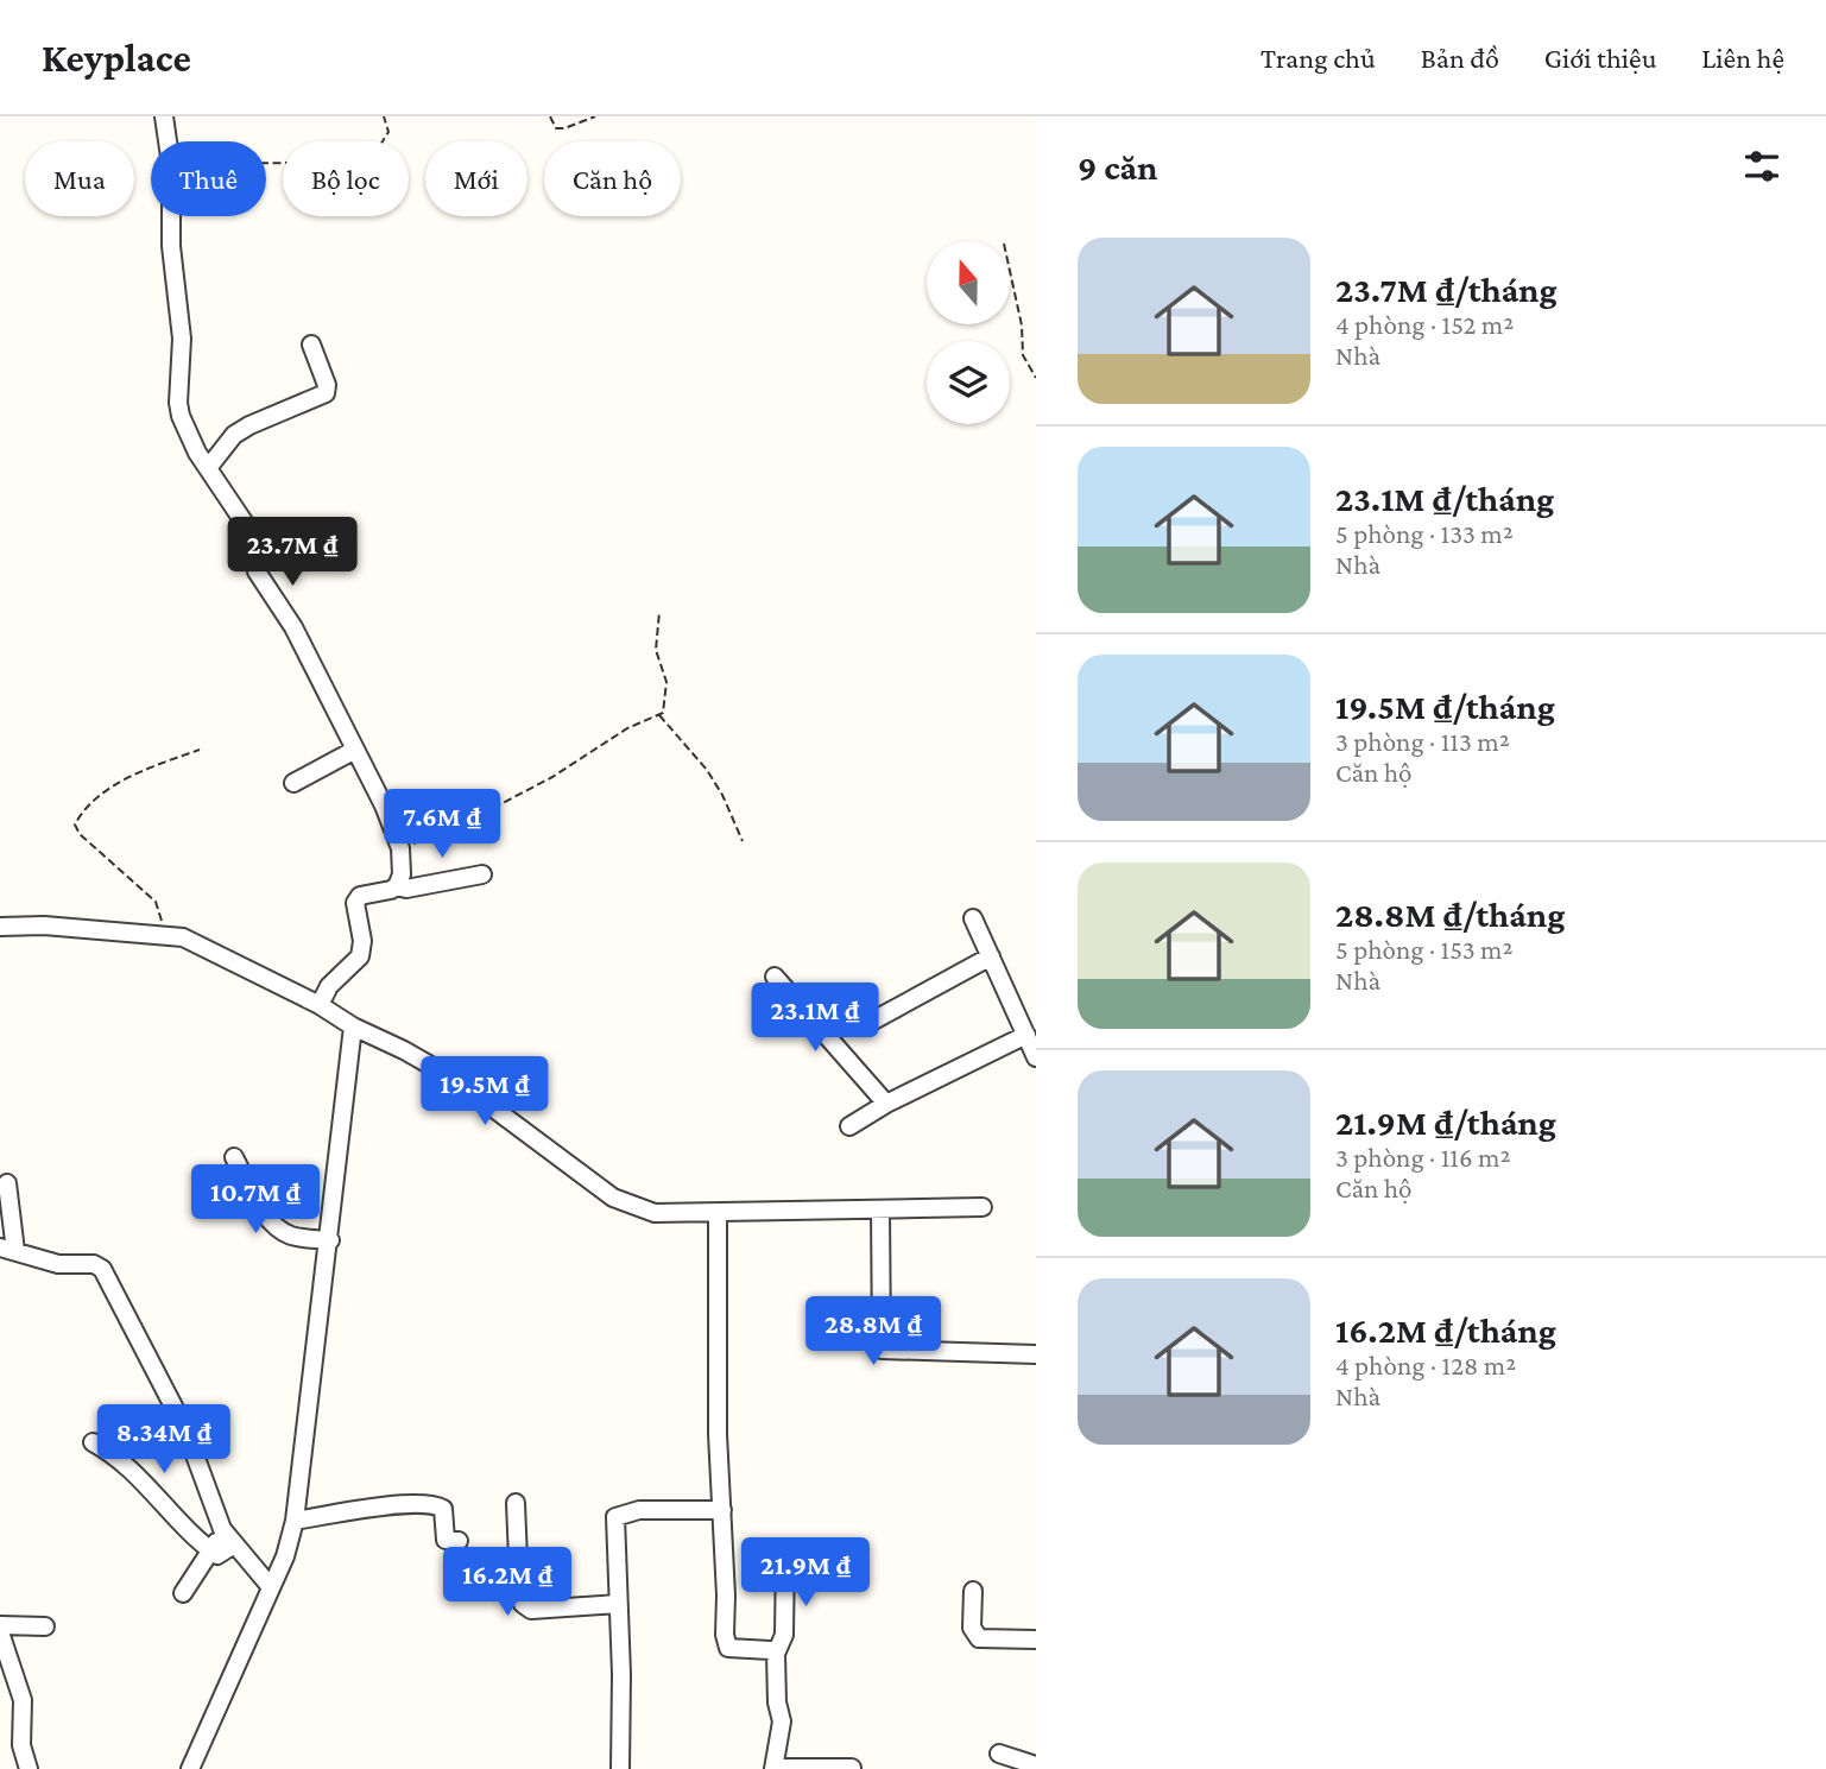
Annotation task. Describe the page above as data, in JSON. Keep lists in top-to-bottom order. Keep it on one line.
{"north":"top","page":{"header":"Keyplace","nav":["Trang chủ","Bản đồ","Giới thiệu","Liên hệ"],"heading":"9 căn","chip":["Mua","Thuê","Bộ lọc","Mới","Căn hộ"],"list":[{"name":"23.7M ₫/tháng","note":"4 phòng · 152 m² · Nhà"},{"name":"23.1M ₫/tháng","note":"5 phòng · 133 m² · Nhà"},{"name":"19.5M ₫/tháng","note":"3 phòng · 113 m² · Căn hộ"},{"name":"28.8M ₫/tháng","note":"5 phòng · 153 m² · Nhà"},{"name":"21.9M ₫/tháng","note":"3 phòng · 116 m² · Căn hộ"},{"name":"16.2M ₫/tháng","note":"4 phòng · 128 m² · Nhà"}],"price":["23.7M ₫","7.6M ₫","23.1M ₫","19.5M ₫","10.7M ₫","28.8M ₫","8.34M ₫","21.9M ₫","16.2M ₫"]}}
